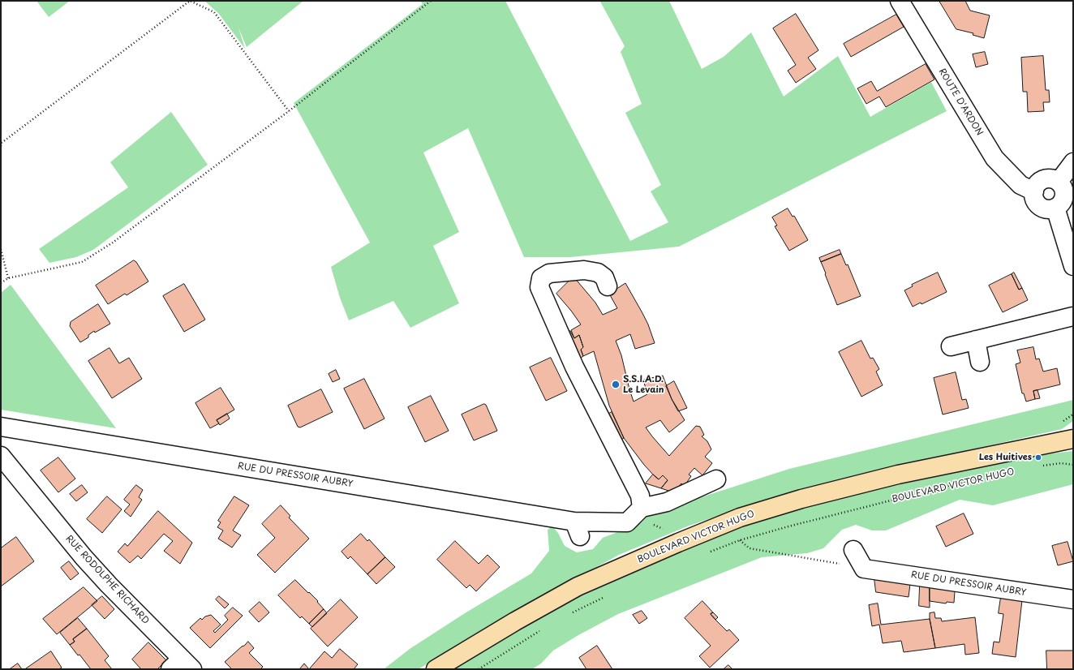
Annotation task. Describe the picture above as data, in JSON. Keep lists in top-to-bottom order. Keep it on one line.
{"streets":{"main road":["BOULEVARD VICTOR HUGO"],"street":["ROUTE D'ARDON","RUE DU PRESSOIR AUBRY","RUE RODOLPHE RICHARD"]},"places":["S.S.I.A.D. Le Levain","Les Huitives"]}
